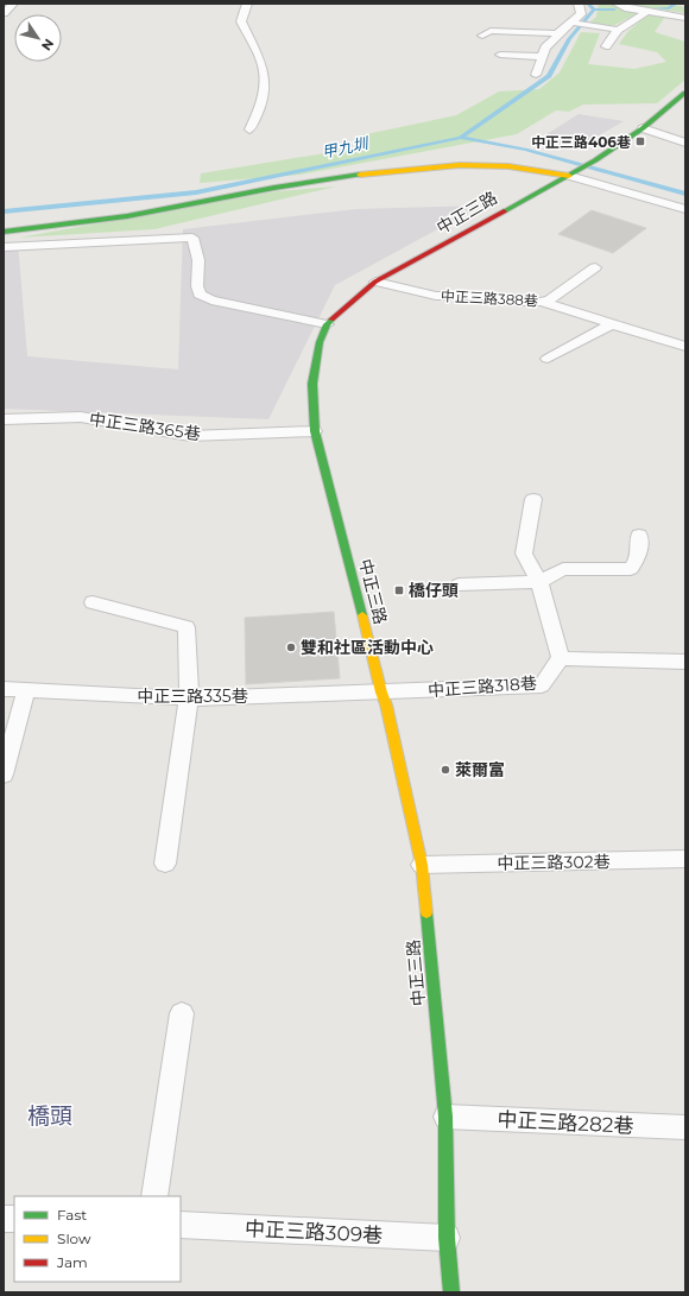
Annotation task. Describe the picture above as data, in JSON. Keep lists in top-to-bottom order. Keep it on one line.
{"streets":{"street":["中正三路"],"lane":["中正三路388巷","中正三路365巷","中正三路318巷","中正三路335巷","中正三路302巷","中正三路282巷","中正三路309巷"]},"crossings":[["中正三路","中正三路388巷"],["中正三路","中正三路365巷"],["中正三路","中正三路318巷"],["中正三路","中正三路335巷"],["中正三路","中正三路302巷"],["中正三路","中正三路282巷"],["中正三路","中正三路309巷"],["中正三路318巷","中正三路335巷"]],"districts":["橋頭"],"water":["甲九圳"],"places":{"transit":["中正三路406巷","橋仔頭"],"other":["雙和社區活動中心","萊爾富"]},"legend":["Fast","Slow","Jam"],"north":"bottom right"}
